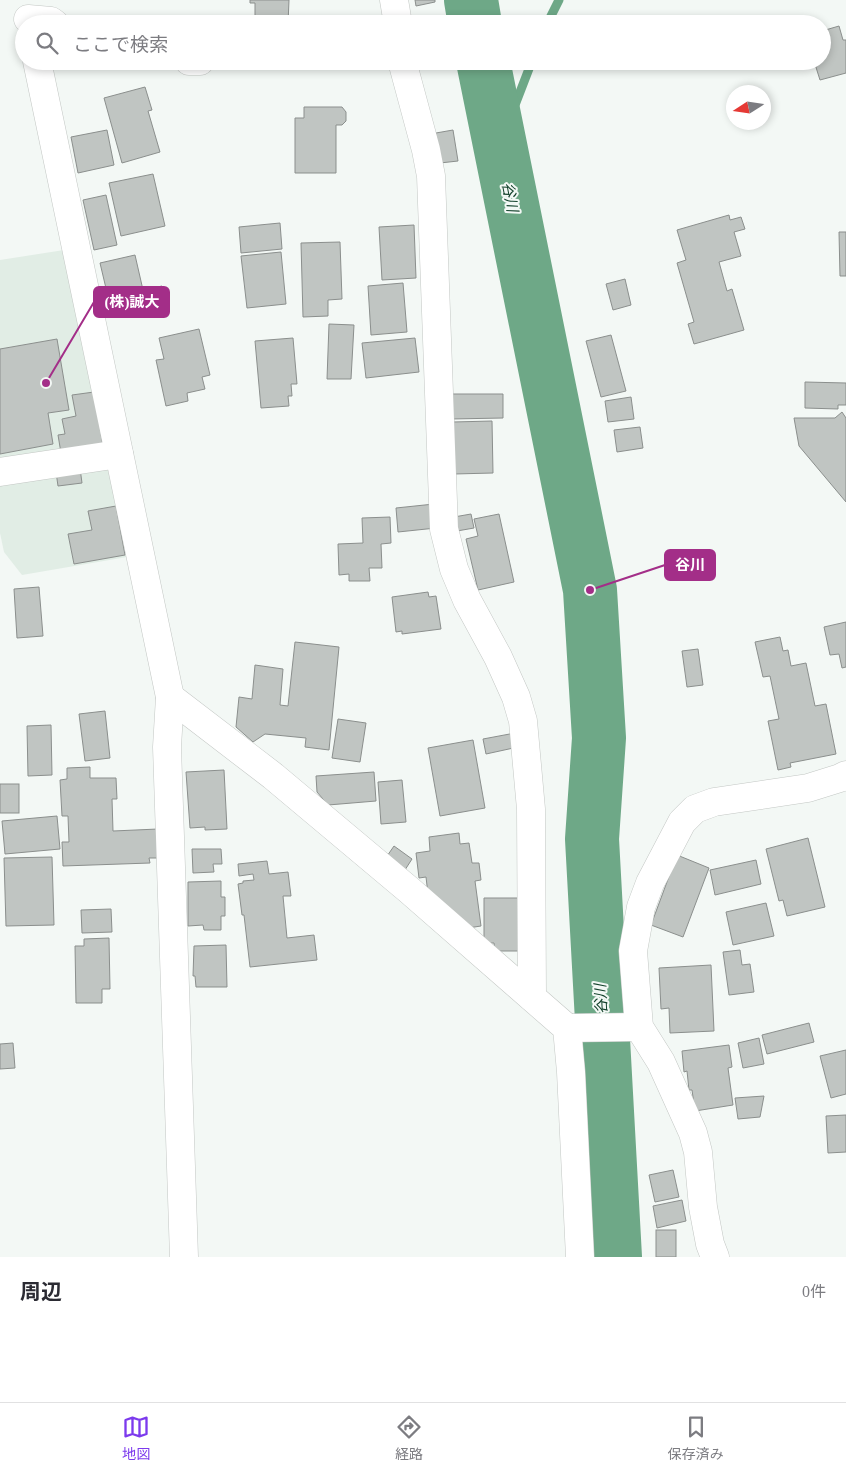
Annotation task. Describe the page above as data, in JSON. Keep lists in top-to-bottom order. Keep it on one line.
{"water":["谷川"],"places":["(株)誠大","谷川"],"north":"left","page":{"search":"ここで検索","heading":["周辺","0件"],"nav":["地図","経路","保存済み"]}}
